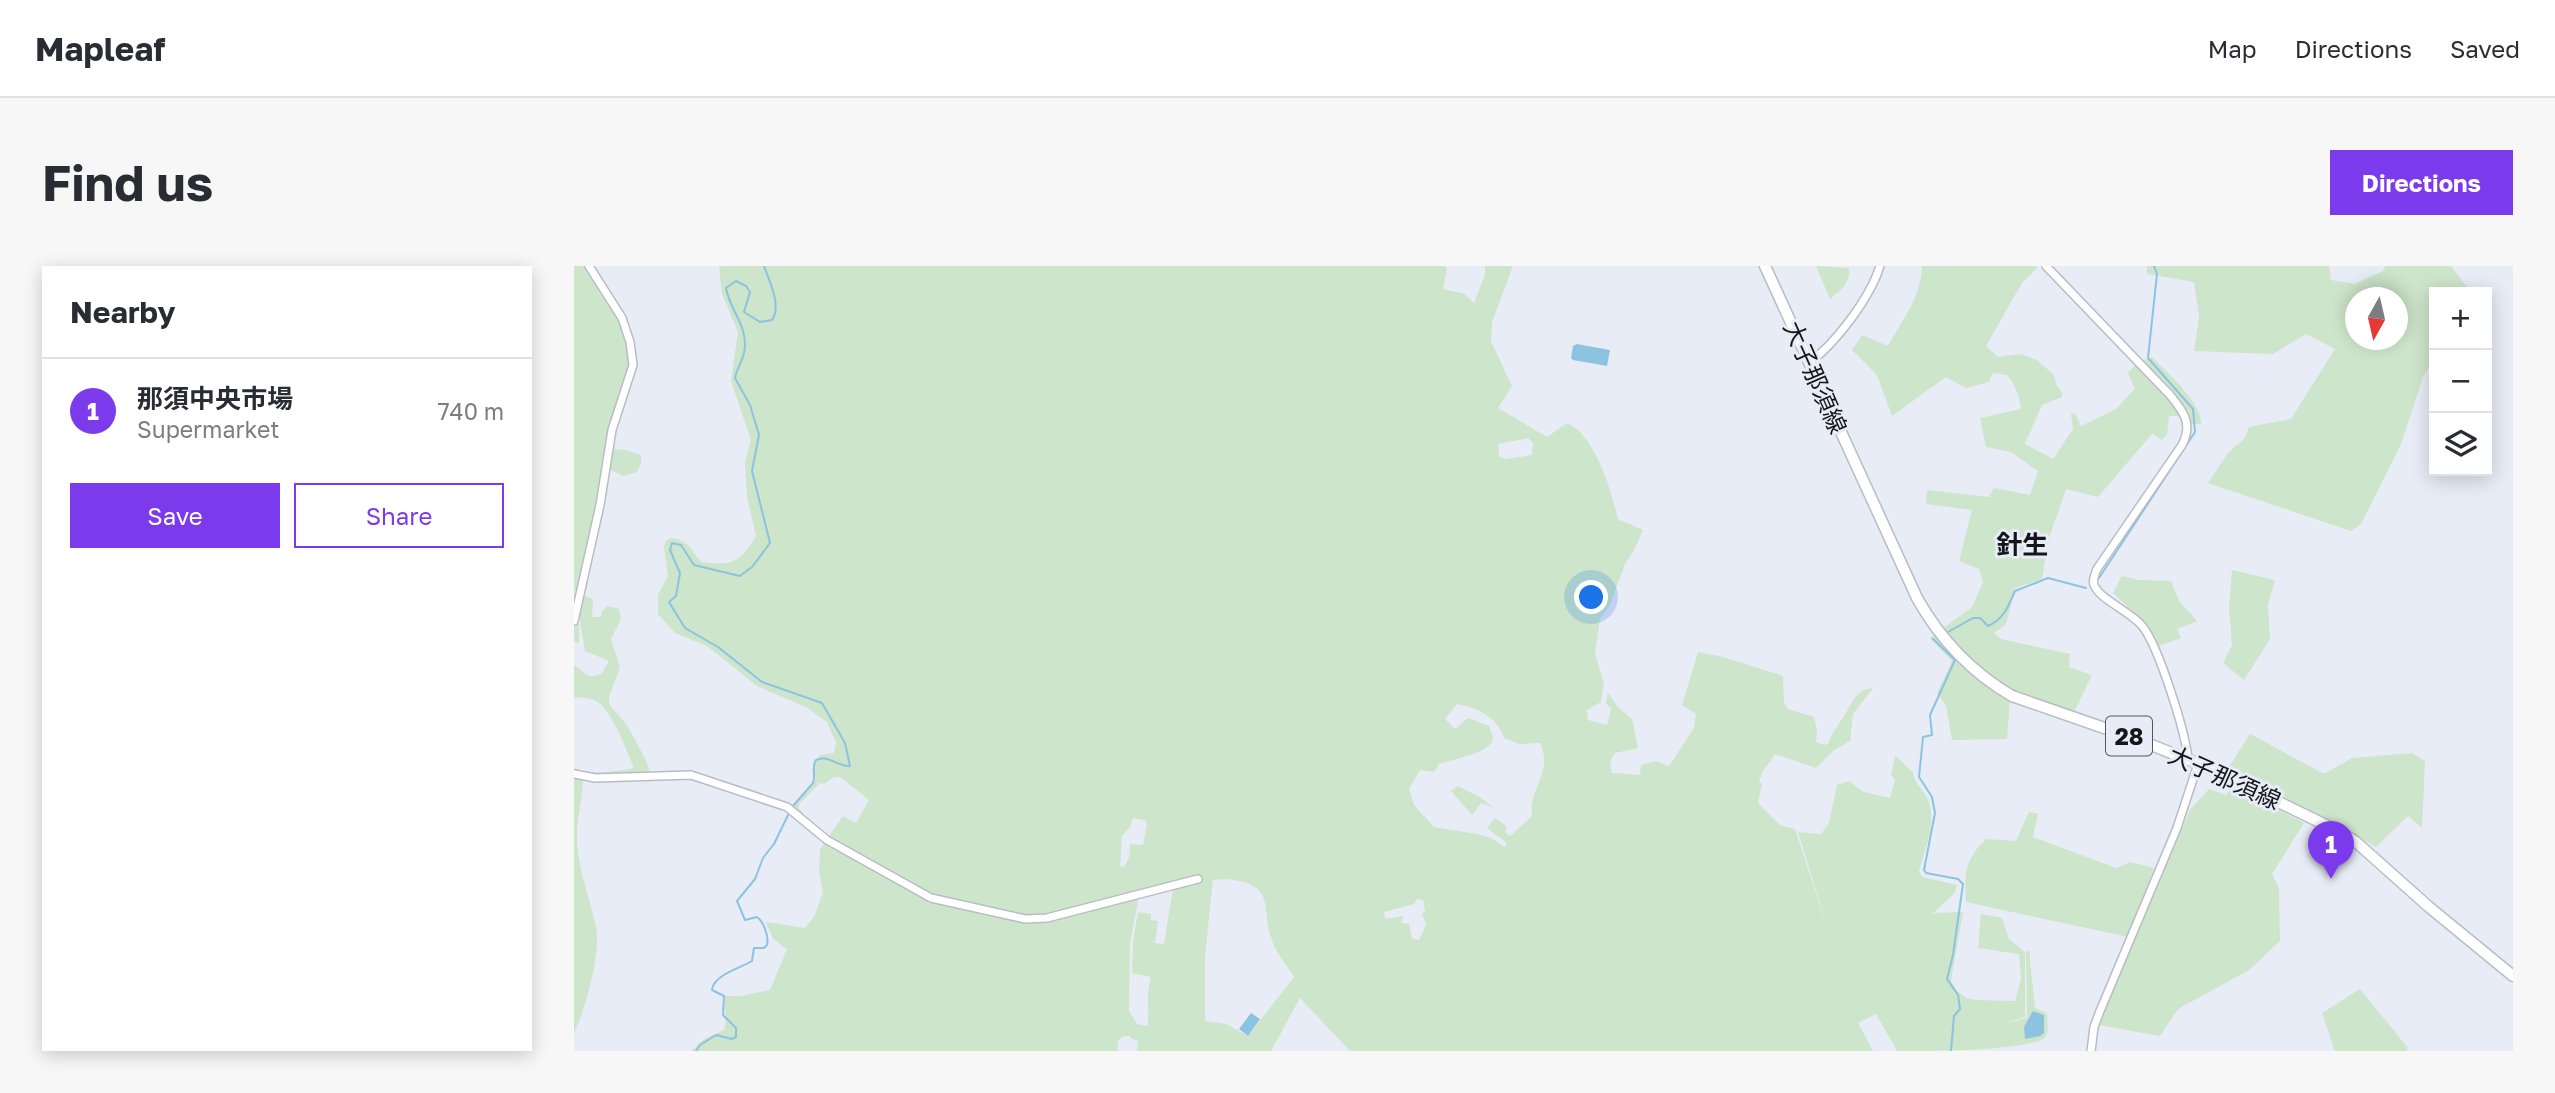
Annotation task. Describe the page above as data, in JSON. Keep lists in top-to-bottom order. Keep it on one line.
{"streets":{"main road":["大子那須線","28"]},"districts":["針生"],"north":"bottom","page":{"header":"Mapleaf","nav":["Map","Directions","Saved"],"buttons":["Directions",["Save","Share"]],"title":"Find us","heading":"Nearby","map_buttons":["+","−"],"list":[{"mark":"1","name":"那須中央市場","note":"Supermarket","value":"740 m"}],"pins":"1"}}
